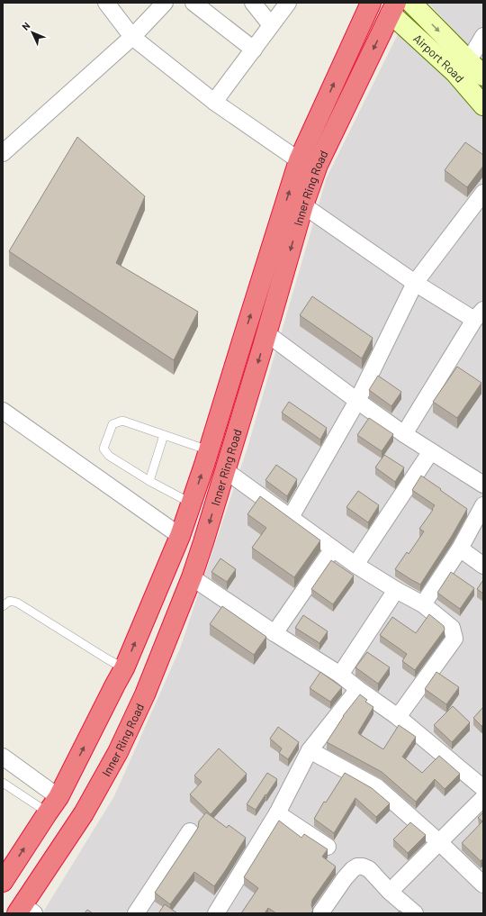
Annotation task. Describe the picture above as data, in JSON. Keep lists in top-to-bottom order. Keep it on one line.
{"streets":{"highway":["Inner Ring Road"],"main road":["Airport Road"]},"crossings":[["Airport Road","Inner Ring Road"]],"north":"top left"}
